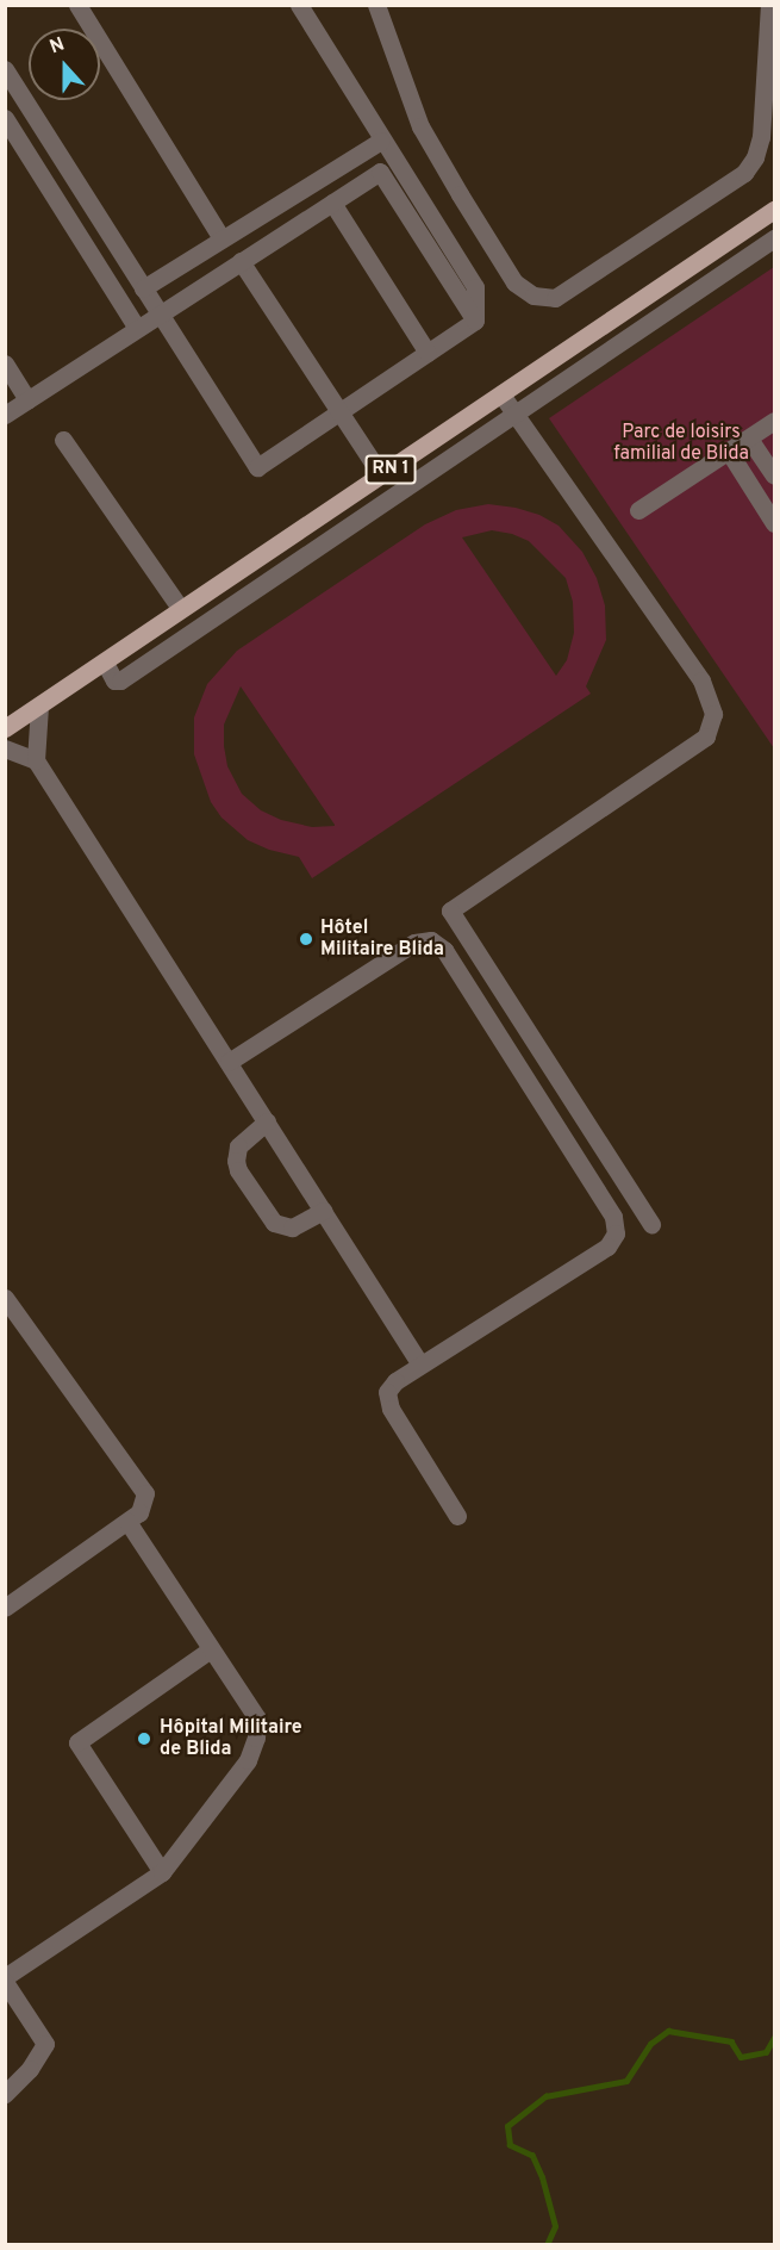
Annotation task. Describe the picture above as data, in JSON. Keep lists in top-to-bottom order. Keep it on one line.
{"streets":{"main road":["RN 1"]},"parks":["Parc de loisirs familial de Blida"],"places":["Hôtel Militaire Blida","Hôpital Militaire de Blida"],"north":"top"}
